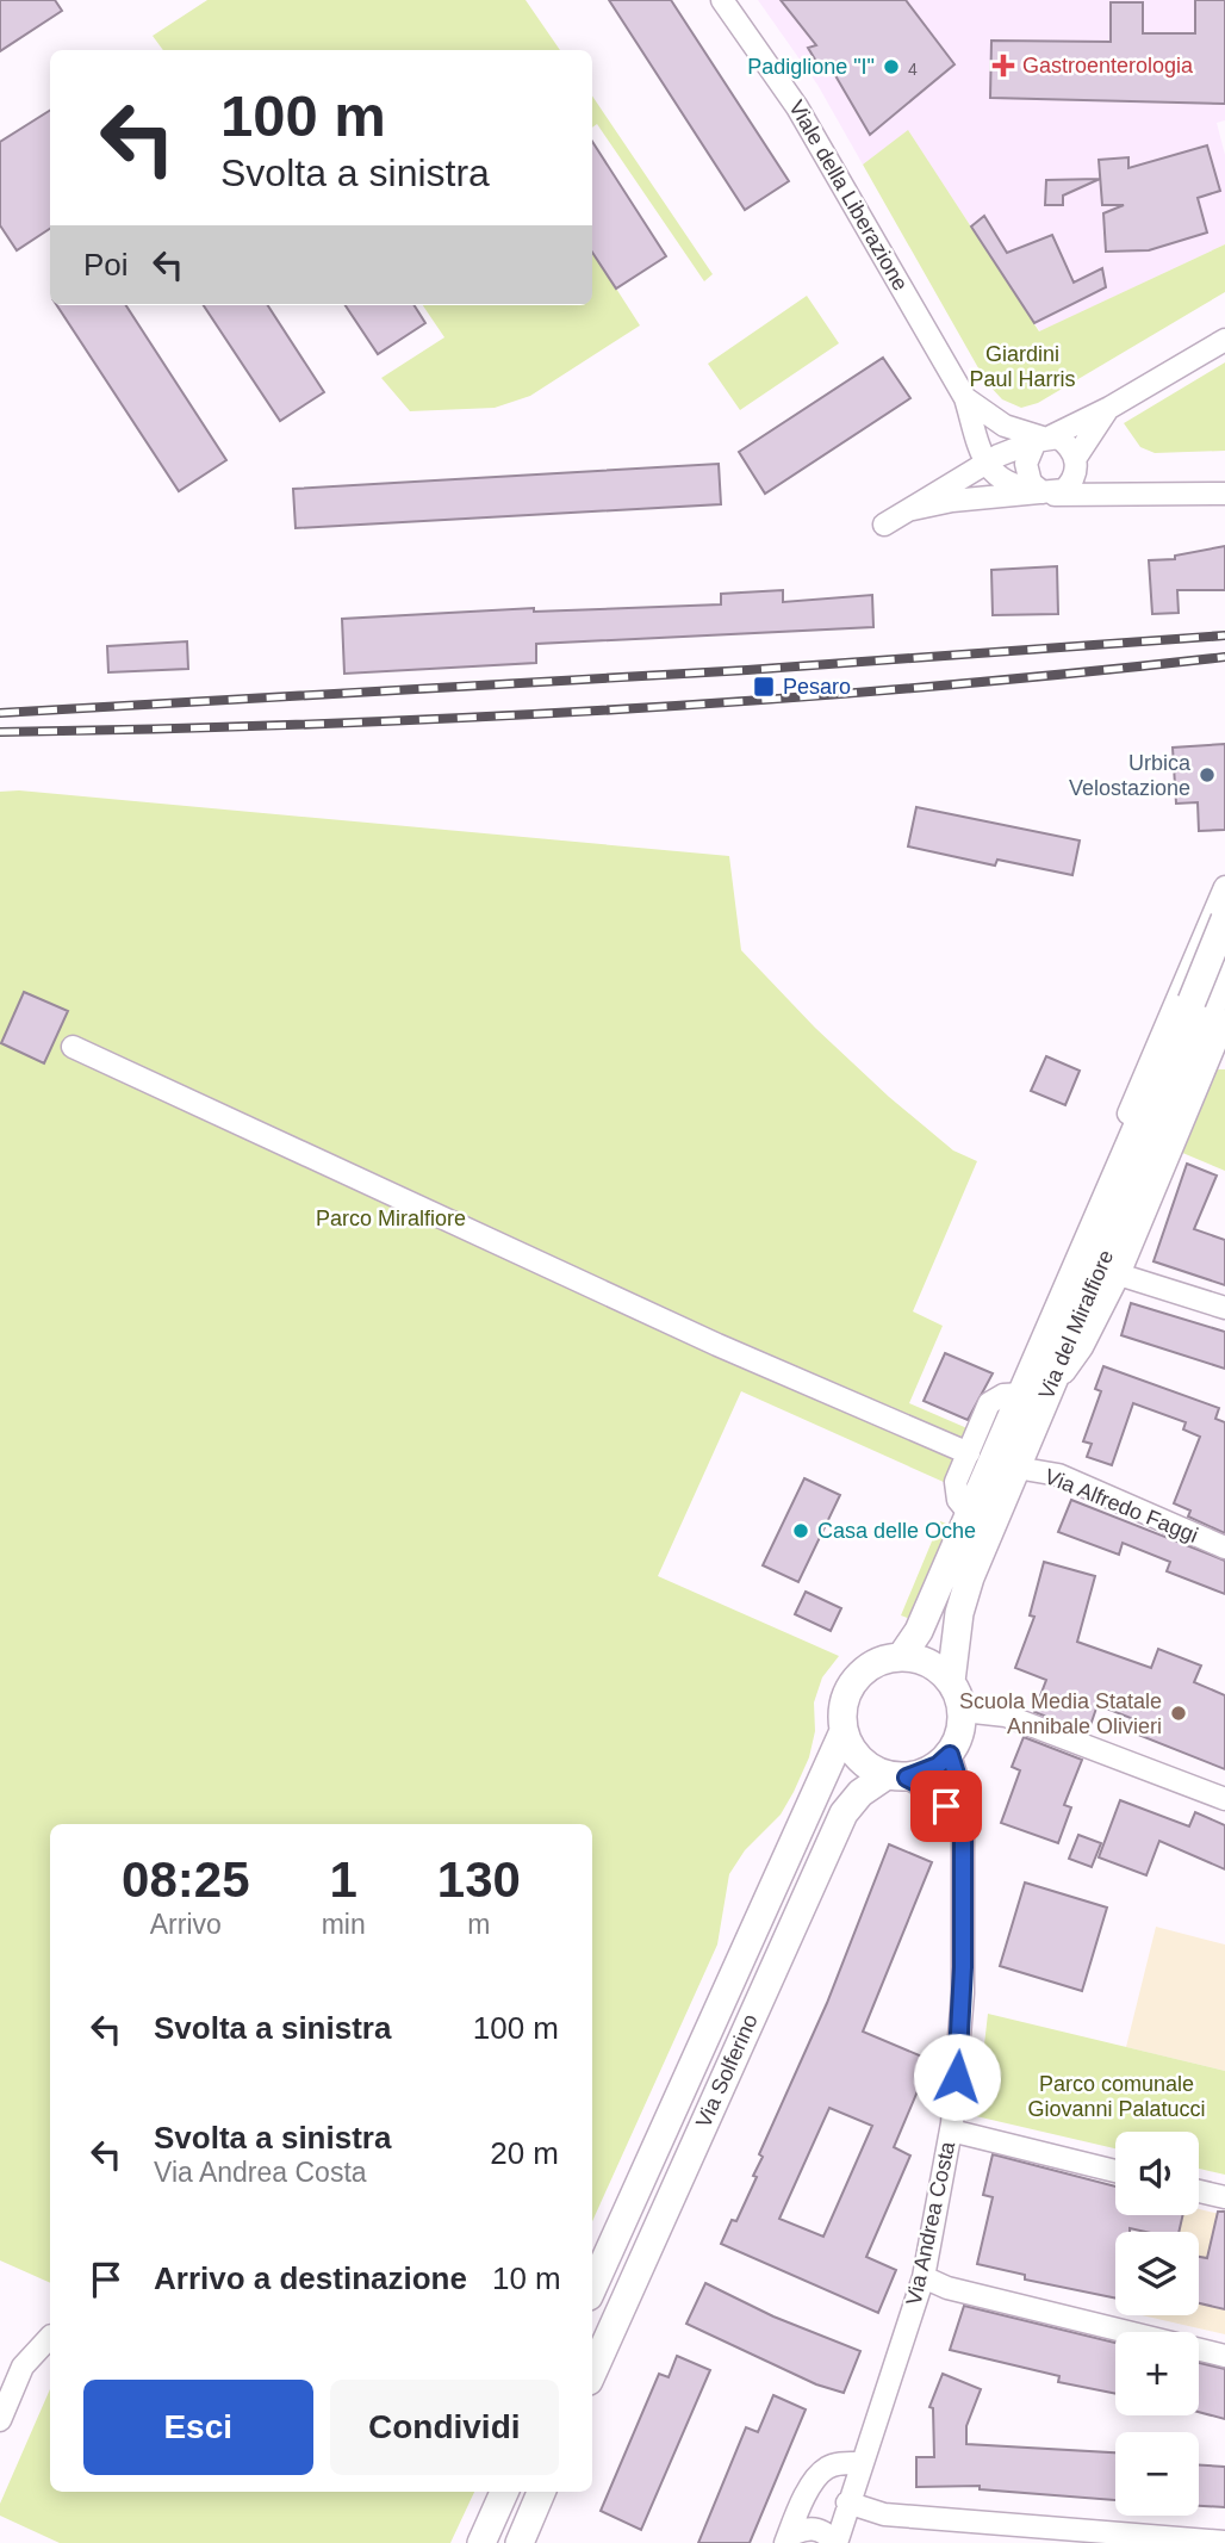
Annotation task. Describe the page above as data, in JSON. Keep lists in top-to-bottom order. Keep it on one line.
{"streets":{"main road":["Via del Miralfiore","Via Solferino"],"street":["Viale della Liberazione","Via Alfredo Faggi","Via Andrea Costa"]},"crossings":[["Via del Miralfiore","Via Alfredo Faggi"],["Via del Miralfiore","Via Solferino"],["Via del Miralfiore","Via Andrea Costa"],["Via Solferino","Via Andrea Costa"]],"parks":["Giardini Paul Harris","Parco Miralfiore","Parco comunale Giovanni Palatucci"],"places":{"health":["Gastroenterologia"],"other":["Padiglione \"I\"","Urbica Velostazione","Casa delle Oche","Scuola Media Statale Annibale Olivieri"],"transit":["Pesaro"]},"house_numbers":["4"],"page":{"turn":["100 m","Svolta a sinistra"],"then":"Poi","eta":["08:25","Arrivo","1","min","130","m"],"list":[{"name":"Svolta a sinistra","value":"100 m"},{"name":"Svolta a sinistra","note":"Via Andrea Costa","value":"20 m"},{"name":"Arrivo a destinazione","value":"10 m"}],"map_buttons":["+","−"],"buttons":["Esci","Condividi"]}}
